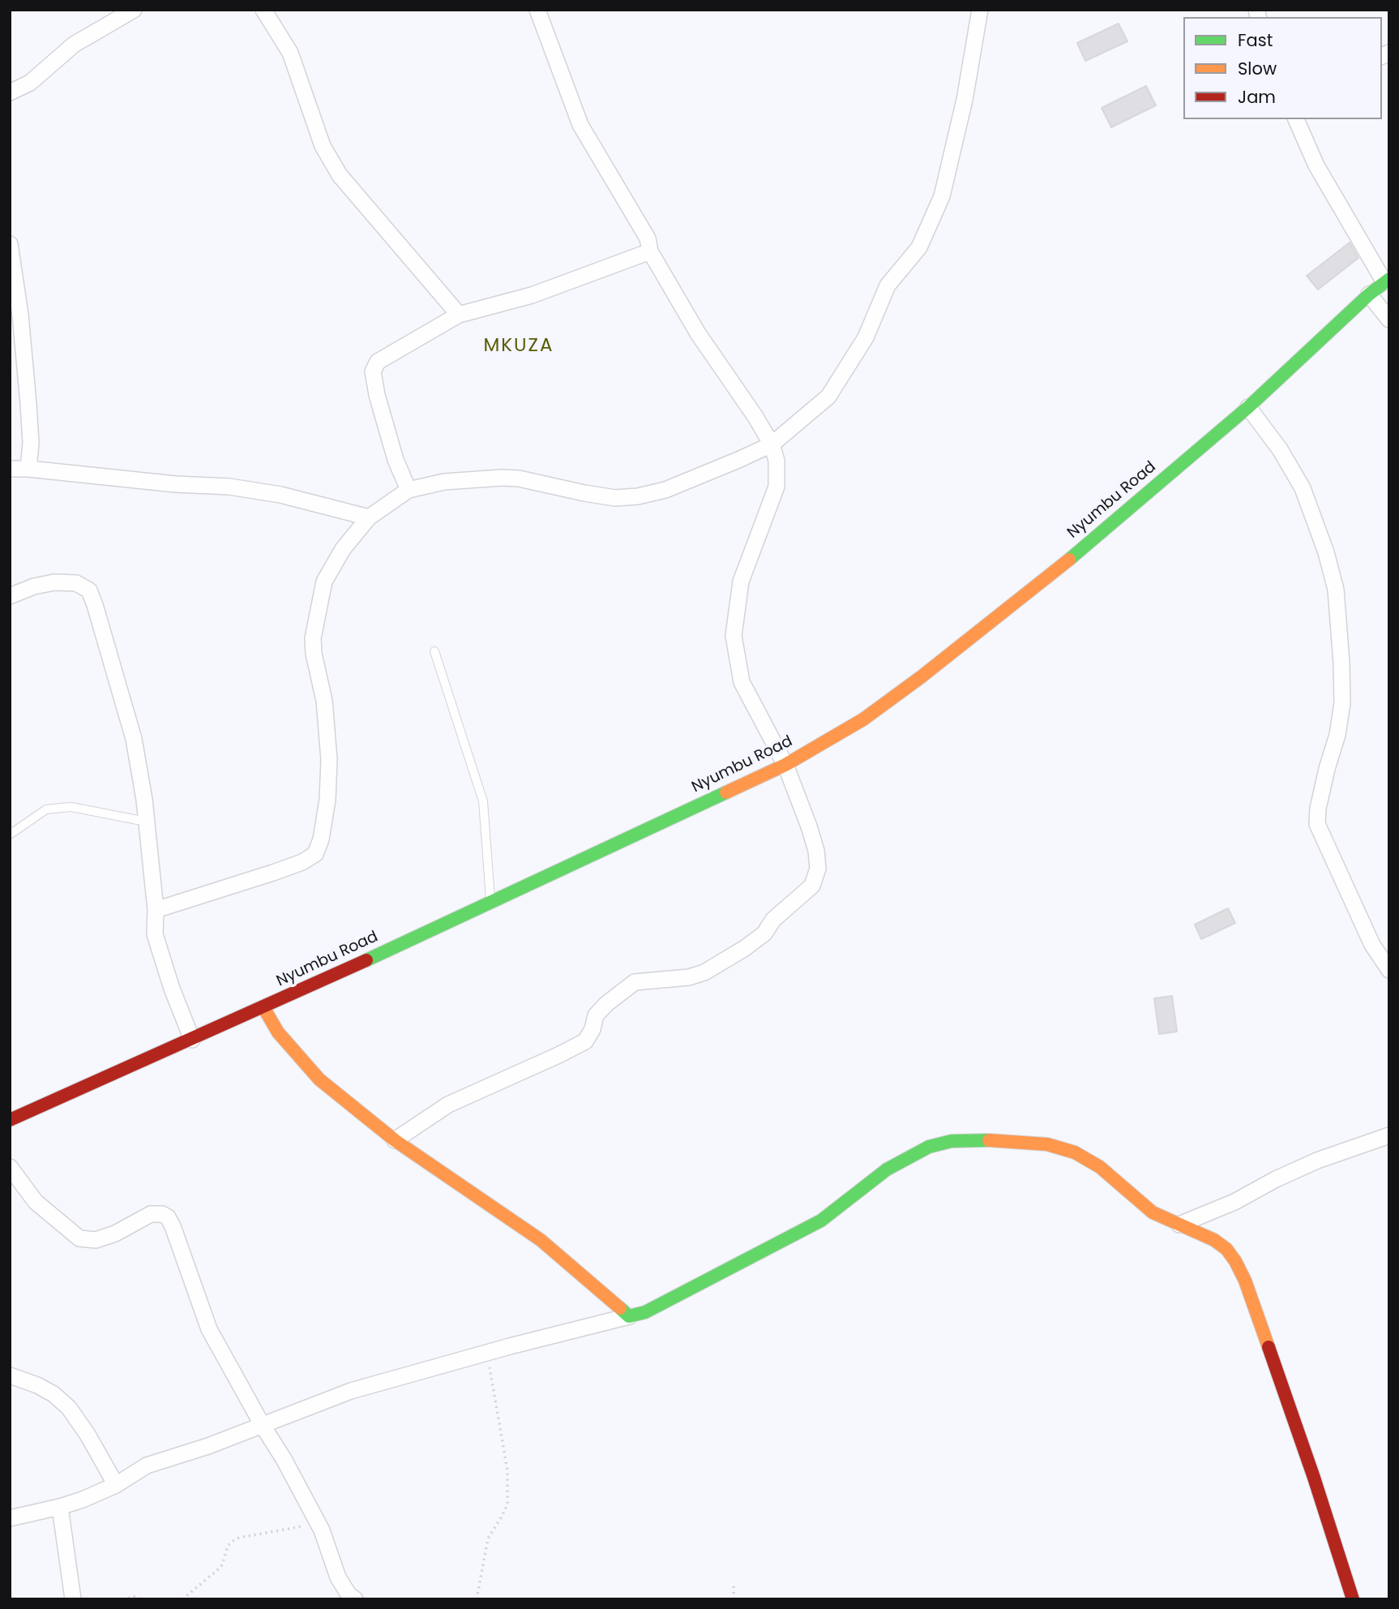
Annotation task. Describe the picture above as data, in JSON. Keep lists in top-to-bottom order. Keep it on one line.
{"streets":{"street":["Nyumbu Road"]},"districts":["MKUZA"],"legend":["Fast","Slow","Jam"]}
